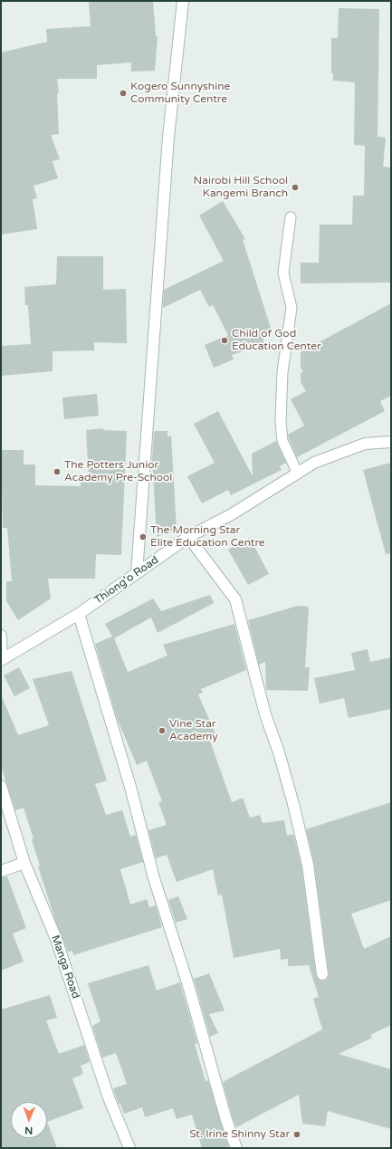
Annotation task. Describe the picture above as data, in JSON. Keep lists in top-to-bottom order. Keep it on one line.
{"streets":{"street":["Thiong'o Road","Manga Road"]},"places":["Kogero Sunnyshine Community Centre","Nairobi Hill School Kangemi Branch","Child of God Education Center","The Potters Junior Academy Pre-School","The Morning Star Elite Education Centre","Vine Star Academy","St. Irine Shinny Star"],"north":"bottom"}
